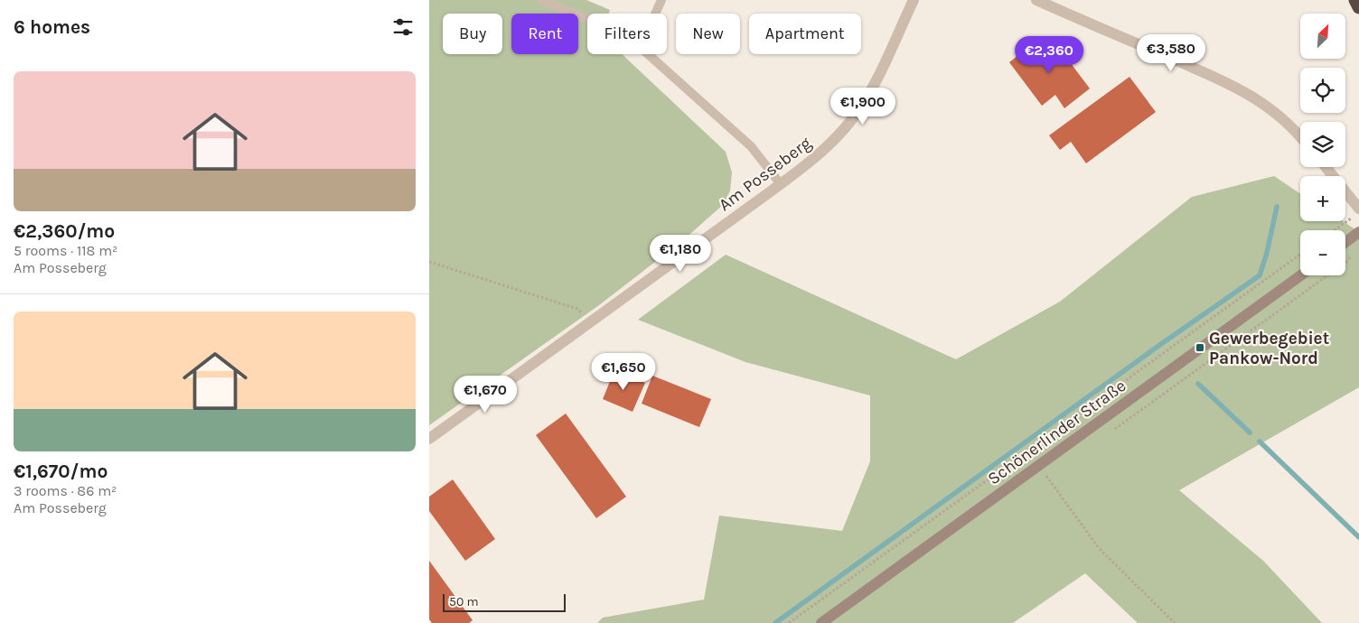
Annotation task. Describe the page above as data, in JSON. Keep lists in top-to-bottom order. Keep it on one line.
{"streets":{"main road":["Schönerlinder Straße"],"street":["Am Posseberg"]},"places":{"transit":["Gewerbegebiet Pankow-Nord"]},"scale_bar":"50 m","north":"top right","page":{"heading":"6 homes","map_buttons":["+","−"],"chip":["Buy","Rent","Filters","New","Apartment"],"price":["€3,580","€2,360","€1,900","€1,180","€1,650","€1,670"],"list":[{"name":"€2,360/mo","note":"5 rooms · 118 m² · Am Posseberg"},{"name":"€1,670/mo","note":"3 rooms · 86 m² · Am Posseberg"}],"scale":"50 m"}}
